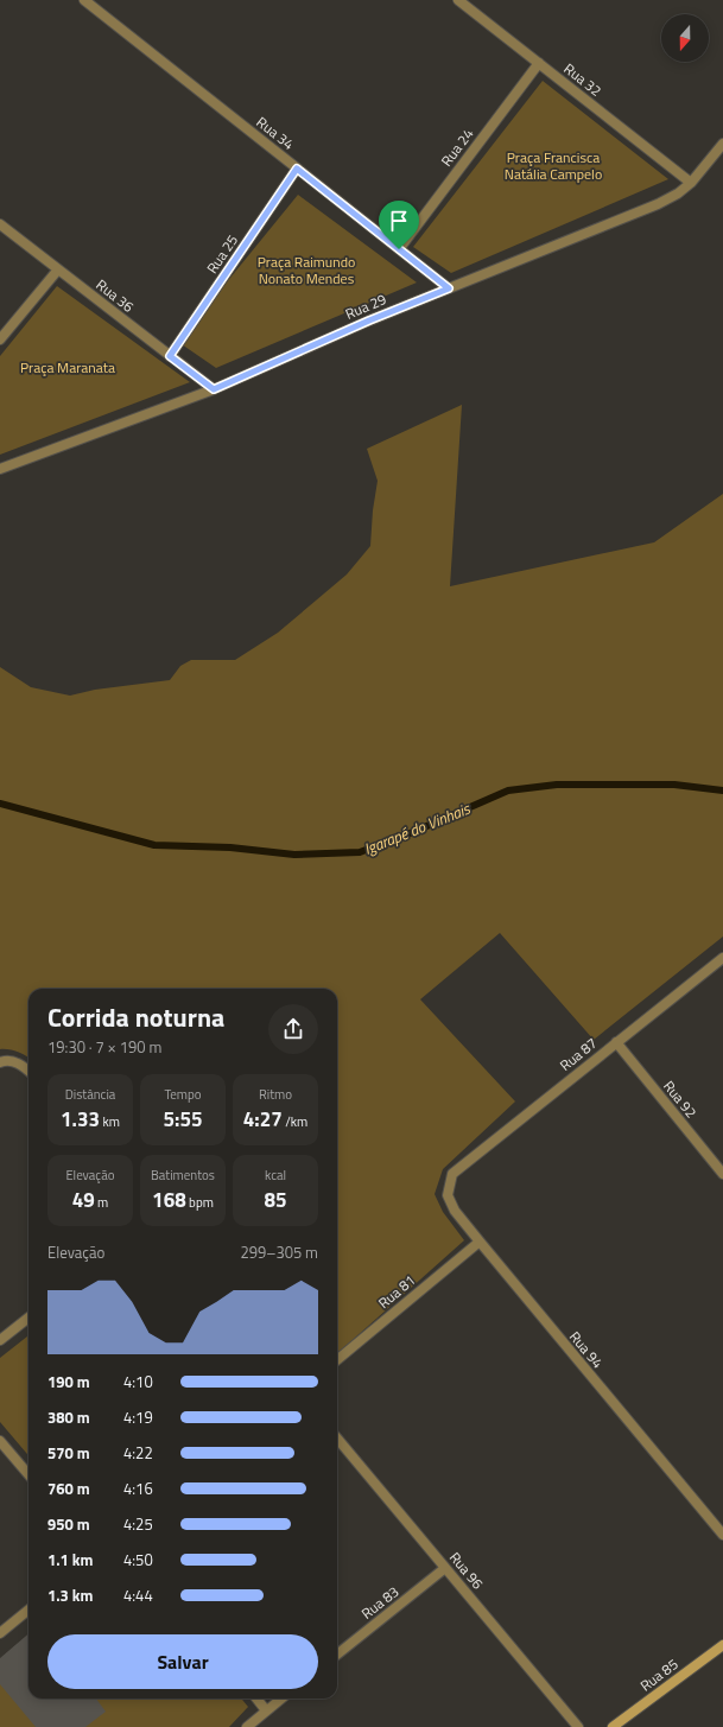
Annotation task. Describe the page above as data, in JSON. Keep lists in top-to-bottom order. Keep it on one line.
{"streets":{"main road":["Rua 85"],"street":["Rua 32","Rua 34","Rua 24","Rua 25","Rua 36","Rua 29","Rua 87","Rua 92","Rua 81","Rua 94","Rua 96","Rua 83"]},"crossings":[["Rua 32","Rua 24"],["Rua 32","Rua 29"],["Rua 34","Rua 24"],["Rua 34","Rua 25"],["Rua 34","Rua 29"],["Rua 25","Rua 36"],["Rua 36","Rua 29"],["Rua 87","Rua 92"],["Rua 87","Rua 94"],["Rua 81","Rua 94"],["Rua 96","Rua 83"]],"water":["Igarapé do Vinhais"],"parks":["Praça Francisca Natália Campelo","Praça Raimundo Nonato Mendes","Praça Maranata"],"north":"bottom","page":{"heading":["Corrida noturna","19:30 · 7 × 190 m"],"stats":[["Distância","1.33 km"],["Tempo","5:55"],["Ritmo","4:27 /km"],["Elevação","49 m"],["Batimentos","168 bpm"],["kcal","85"]],"chart":["Elevação","299–305 m"],"list":[{"name":"190 m","note":"4:10"},{"name":"380 m","note":"4:19"},{"name":"570 m","note":"4:22"},{"name":"760 m","note":"4:16"},{"name":"950 m","note":"4:25"},{"name":"1.1 km","note":"4:50"},{"name":"1.3 km","note":"4:44"}],"buttons":"Salvar"}}
